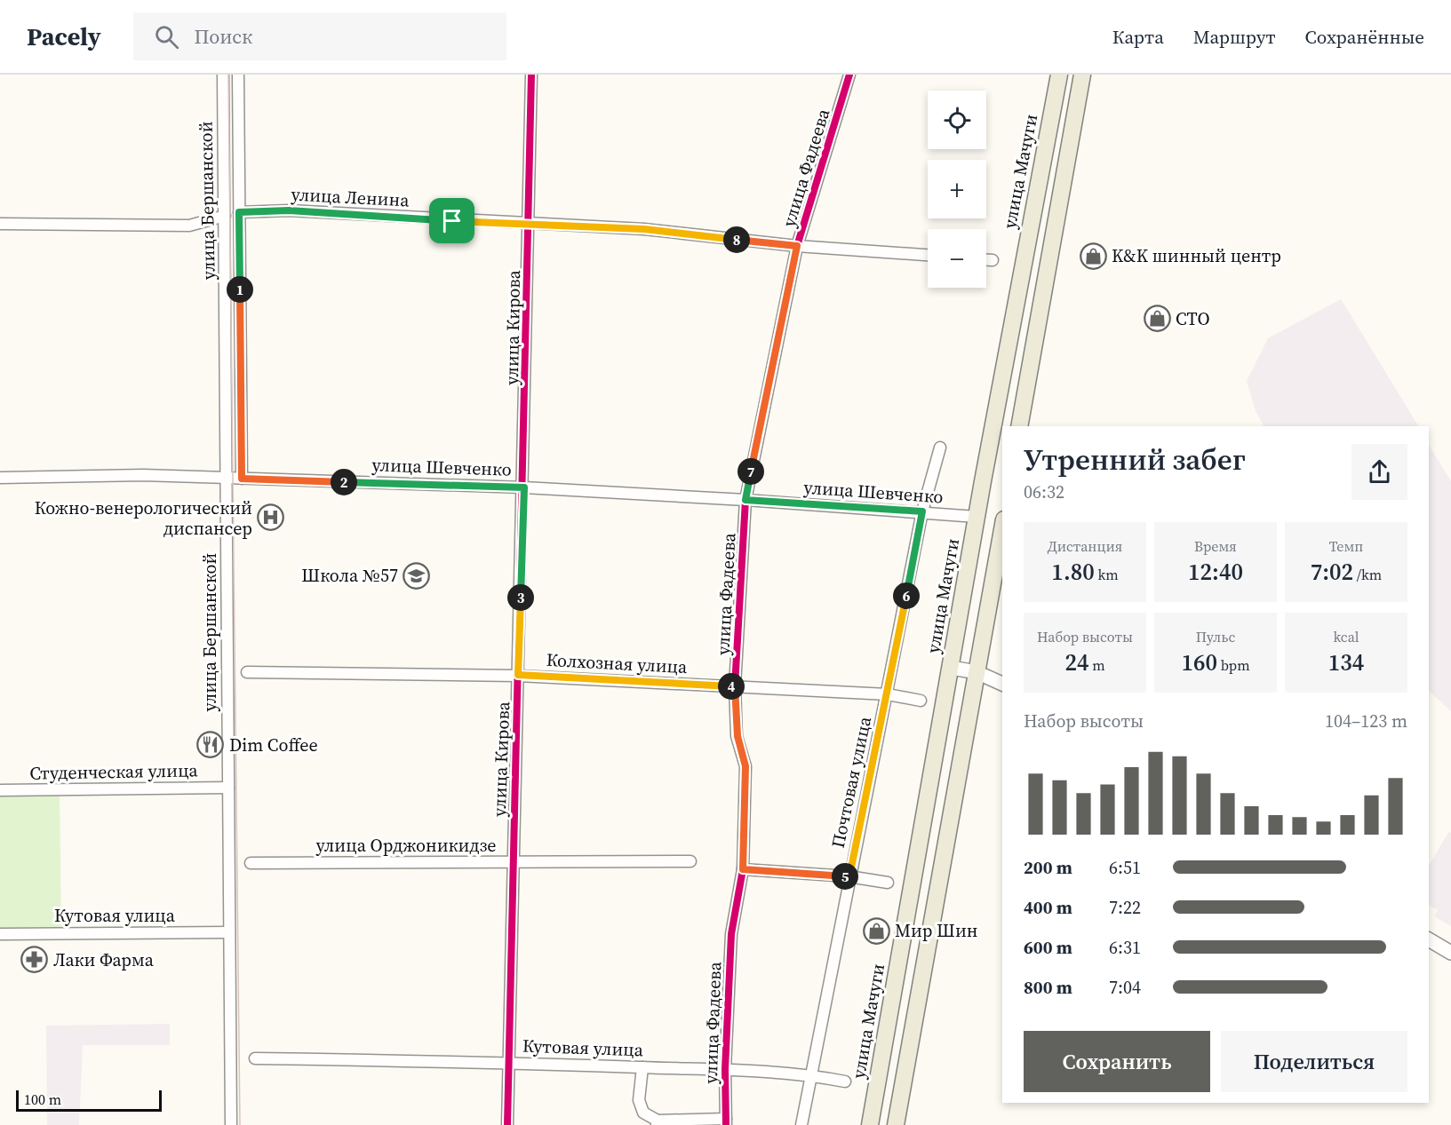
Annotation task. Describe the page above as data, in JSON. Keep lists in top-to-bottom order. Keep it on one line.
{"streets":{"main road":["улица Мачуги"],"street":["улица Фадеева","улица Ленина","улица Бершанской","улица Кирова","улица Шевченко","Колхозная улица","Студенческая улица","Почтовая улица","улица Орджоникидзе","Кутовая улица"]},"crossings":[["улица Фадеева","улица Ленина"],["улица Фадеева","улица Шевченко"],["улица Фадеева","Колхозная улица"],["улица Фадеева","Кутовая улица"],["улица Мачуги","улица Шевченко"],["улица Ленина","улица Бершанской"],["улица Ленина","улица Кирова"],["улица Бершанской","улица Шевченко"],["улица Бершанской","Студенческая улица"],["улица Бершанской","Кутовая улица"],["улица Кирова","улица Шевченко"],["улица Кирова","Колхозная улица"],["улица Кирова","улица Орджоникидзе"],["улица Кирова","Кутовая улица"],["улица Шевченко","Почтовая улица"],["Колхозная улица","Почтовая улица"],["Почтовая улица","Кутовая улица"]],"places":{"shop":["K&K шинный центр","СТО","Мир Шин"],"hospital":["Кожно-венерологический диспансер"],"school or university":["Школа №57"],"restaurant":["Dim Coffee"],"pharmacy":["Лаки Фарма"]},"scale_bar":"100 m","page":{"header":"Pacely","search":"Поиск","nav":["Карта","Маршрут","Сохранённые"],"map_buttons":["+","−"],"pins":["8","1","7","2","6","3","4","5"],"heading":["Утренний забег","06:32"],"stats":[["Дистанция","1.80 km"],["Время","12:40"],["Темп","7:02 /km"],["Набор высоты","24 m"],["Пульс","160 bpm"],["kcal","134"]],"chart":["Набор высоты","104–123 m"],"list":[{"name":"200 m","note":"6:51"},{"name":"400 m","note":"7:22"},{"name":"600 m","note":"6:31"},{"name":"800 m","note":"7:04"}],"buttons":["Сохранить","Поделиться"],"scale":"100 m"}}
